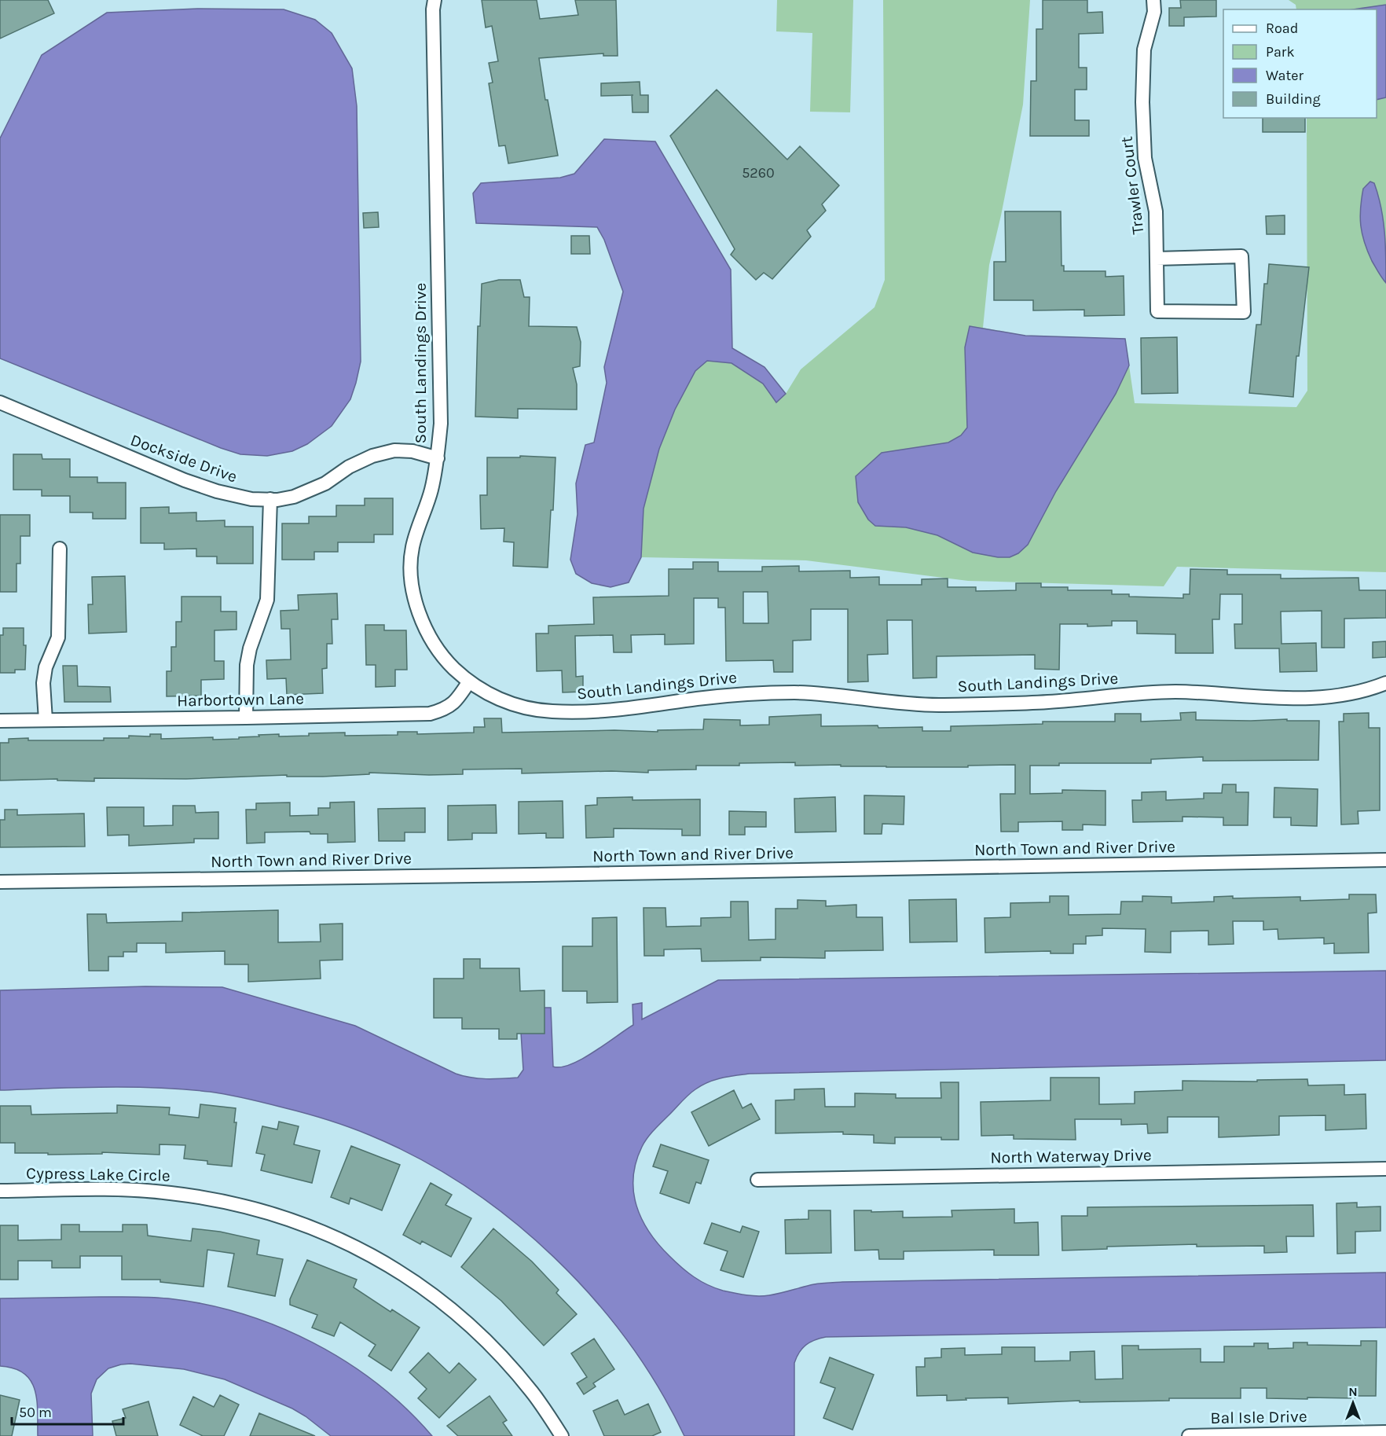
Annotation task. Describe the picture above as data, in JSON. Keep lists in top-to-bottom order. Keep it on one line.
{"streets":{"street":["Trawler Court","South Landings Drive","Dockside Drive","Harbortown Lane","North Town and River Drive","North Waterway Drive","Cypress Lake Circle","Bal Isle Drive"]},"crossings":[["South Landings Drive","Dockside Drive"],["South Landings Drive","Harbortown Lane"]],"house_numbers":["5260"],"legend":["Road","Park","Water","Building"],"scale_bar":"50 m","north":"top"}
